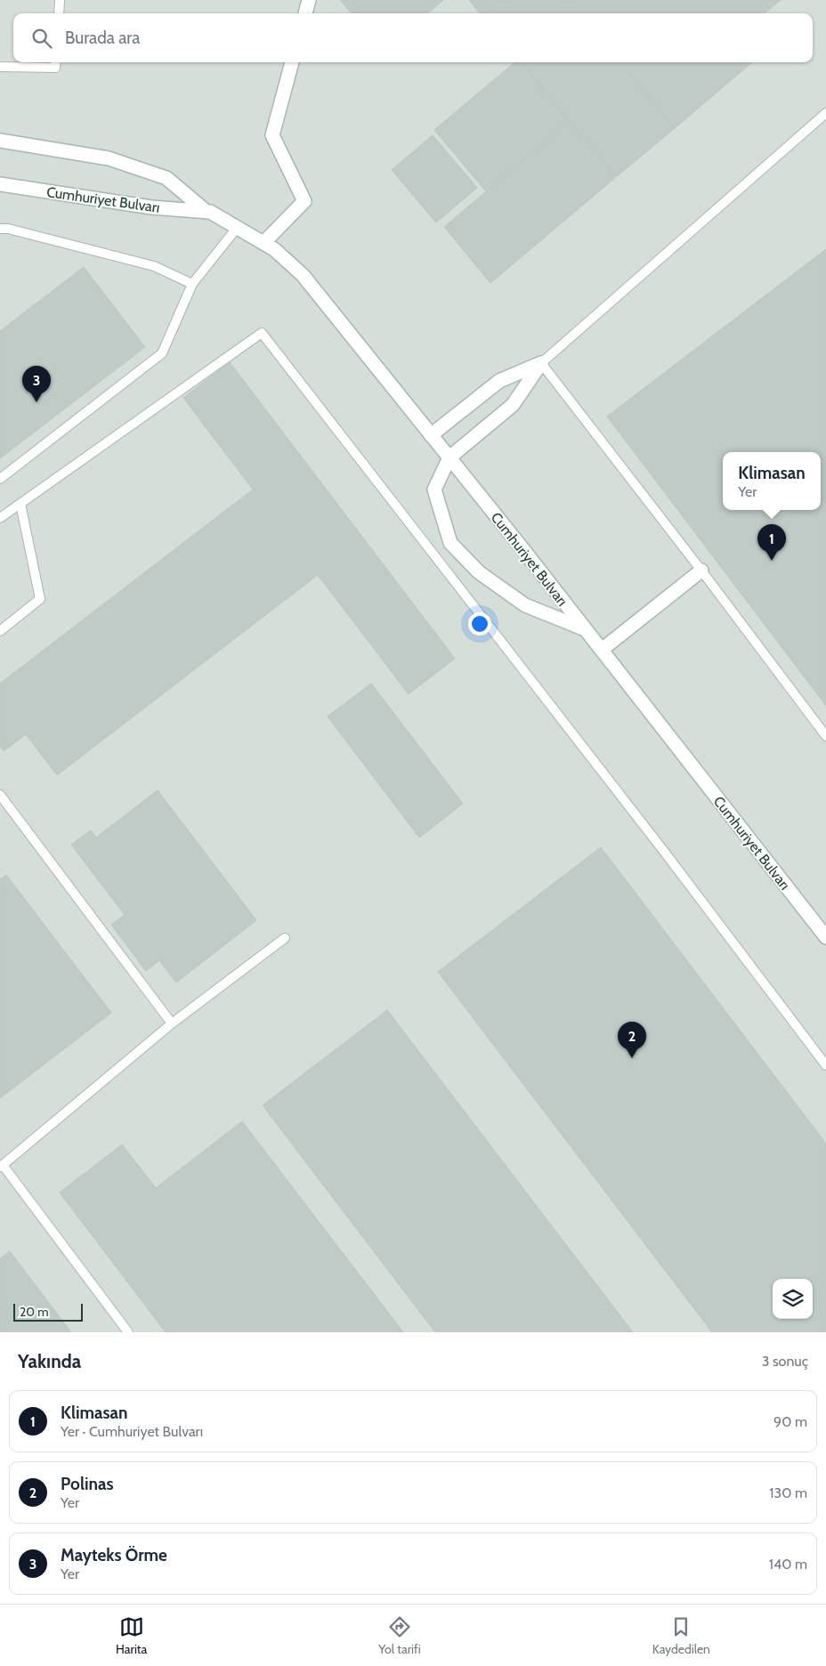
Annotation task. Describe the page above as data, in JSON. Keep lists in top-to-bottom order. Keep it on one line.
{"streets":{"street":["Cumhuriyet Bulvarı"]},"scale_bar":"20 m","page":{"search":"Burada ara","pins":["3","1","2"],"popup":["Klimasan","Yer"],"scale":"20 m","heading":["Yakında","3 sonuç"],"list":[{"mark":"1","name":"Klimasan","note":"Yer · Cumhuriyet Bulvarı","value":"90 m"},{"mark":"2","name":"Polinas","note":"Yer","value":"130 m"},{"mark":"3","name":"Mayteks Örme","note":"Yer","value":"140 m"}],"nav":["Harita","Yol tarifi","Kaydedilen"]}}
